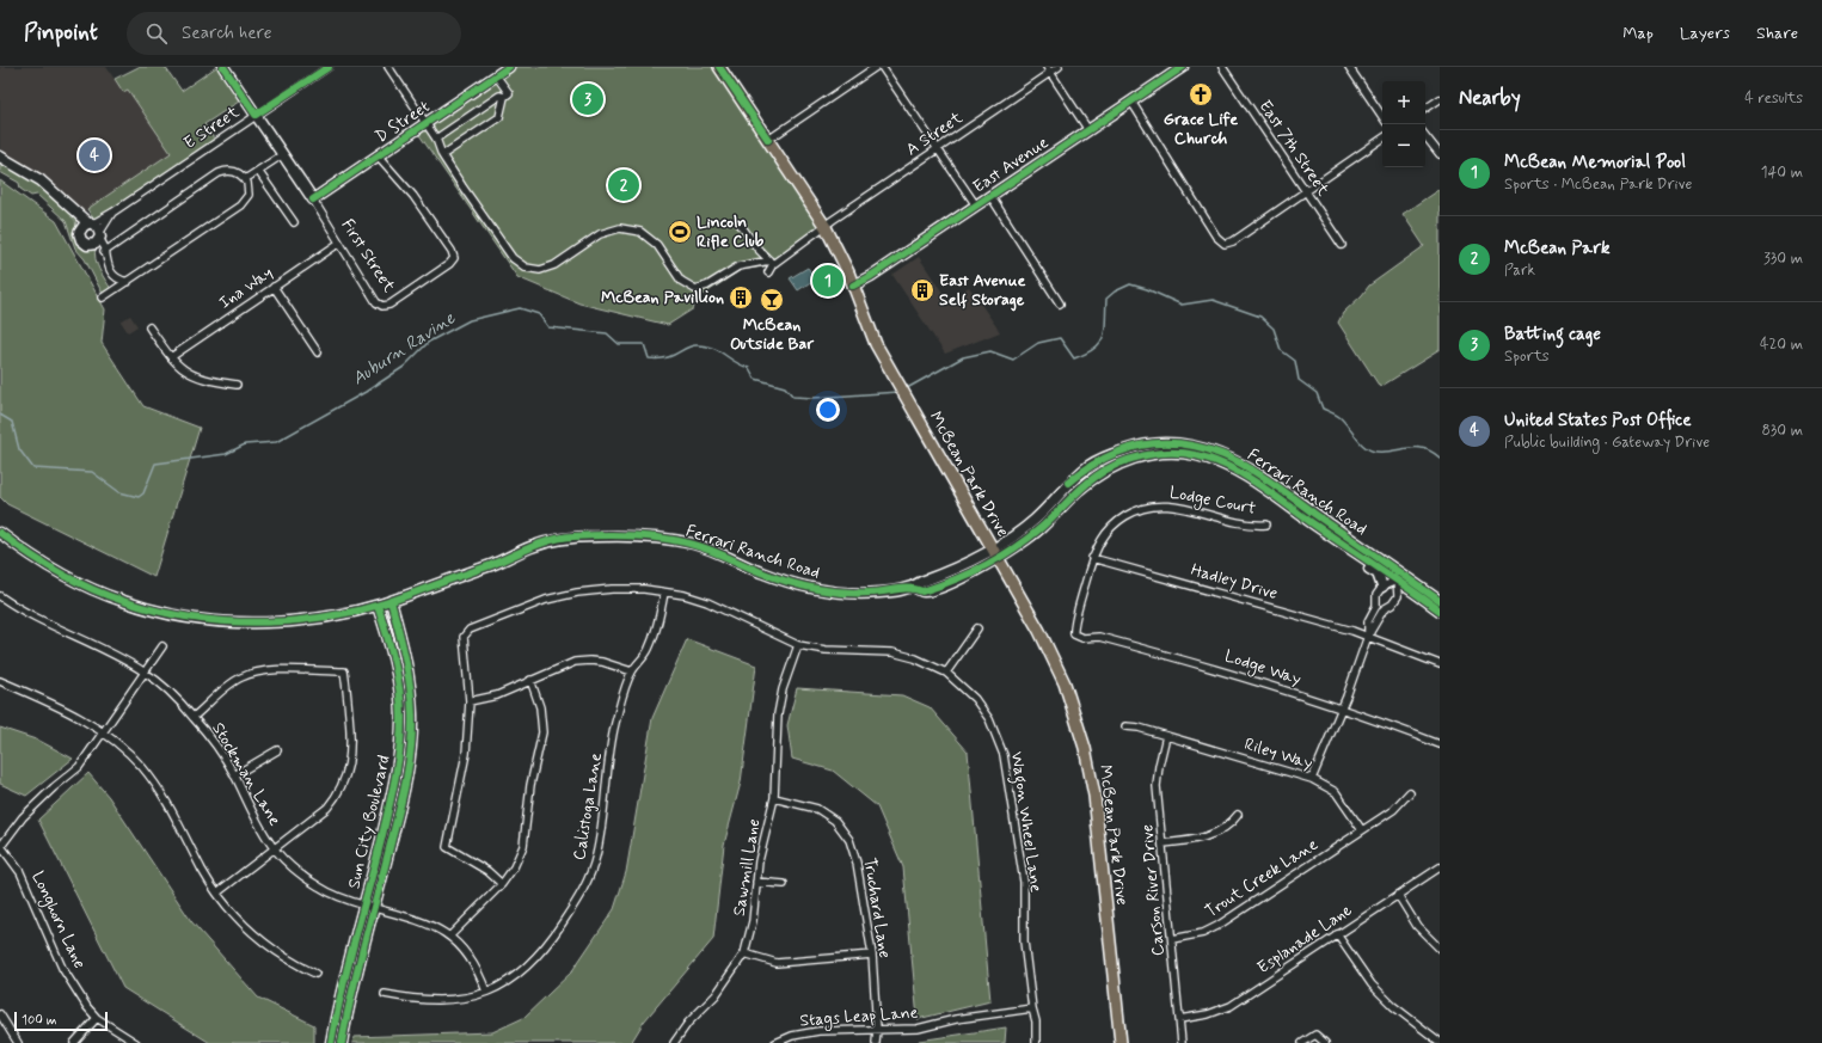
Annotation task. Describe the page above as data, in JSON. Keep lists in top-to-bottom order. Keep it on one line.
{"streets":{"main road":["D Street","East Avenue","First Street","McBean Park Drive","Ferrari Ranch Road","Sun City Boulevard"],"street":["E Street","A Street","East 7th Street","Ina Way","Lodge Court","Hadley Drive","Lodge Way","Riley Way","Stockman Lane","Calistoga Lane","Wagon Wheel Lane","Sawmill Lane","Trout Creek Lane","Carson River Drive","Truchard Lane","Longhorn Lane","Esplanade Lane","Stags Leap Lane"]},"crossings":[["D Street","First Street"],["E Street","First Street"],["A Street","McBean Park Drive"],["East Avenue","McBean Park Drive"],["First Street","Ina Way"],["McBean Park Drive","Ferrari Ranch Road"],["Ferrari Ranch Road","Sun City Boulevard"],["Lodge Court","Hadley Drive"],["Lodge Court","Lodge Way"],["Riley Way","Trout Creek Lane"],["Riley Way","Carson River Drive"],["Stockman Lane","Calistoga Lane"],["Stockman Lane","Sun City Boulevard"],["Calistoga Lane","Wagon Wheel Lane"],["Wagon Wheel Lane","Sawmill Lane"],["Wagon Wheel Lane","Stags Leap Lane"],["Sawmill Lane","Truchard Lane"],["Trout Creek Lane","Carson River Drive"],["Carson River Drive","Esplanade Lane"],["Truchard Lane","Stags Leap Lane"]],"water":["Auburn Ravine"],"places":{"church":["Grace Life Church"],"sports":["Lincoln Rifle Club"],"building":["East Avenue Self Storage","McBean Pavillion"],"bar":["McBean Outside Bar"]},"scale_bar":"100 m","page":{"header":"Pinpoint","search":"Search here","nav":["Map","Layers","Share"],"heading":["Nearby","4 results"],"map_buttons":["+","−"],"pins":["3","4","2","1"],"list":[{"mark":"1","name":"McBean Memorial Pool","note":"Sports · McBean Park Drive","value":"140 m"},{"mark":"2","name":"McBean Park","note":"Park","value":"330 m"},{"mark":"3","name":"Batting cage","note":"Sports","value":"420 m"},{"mark":"4","name":"United States Post Office","note":"Public building · Gateway Drive","value":"830 m"}],"scale":"100 m"}}
